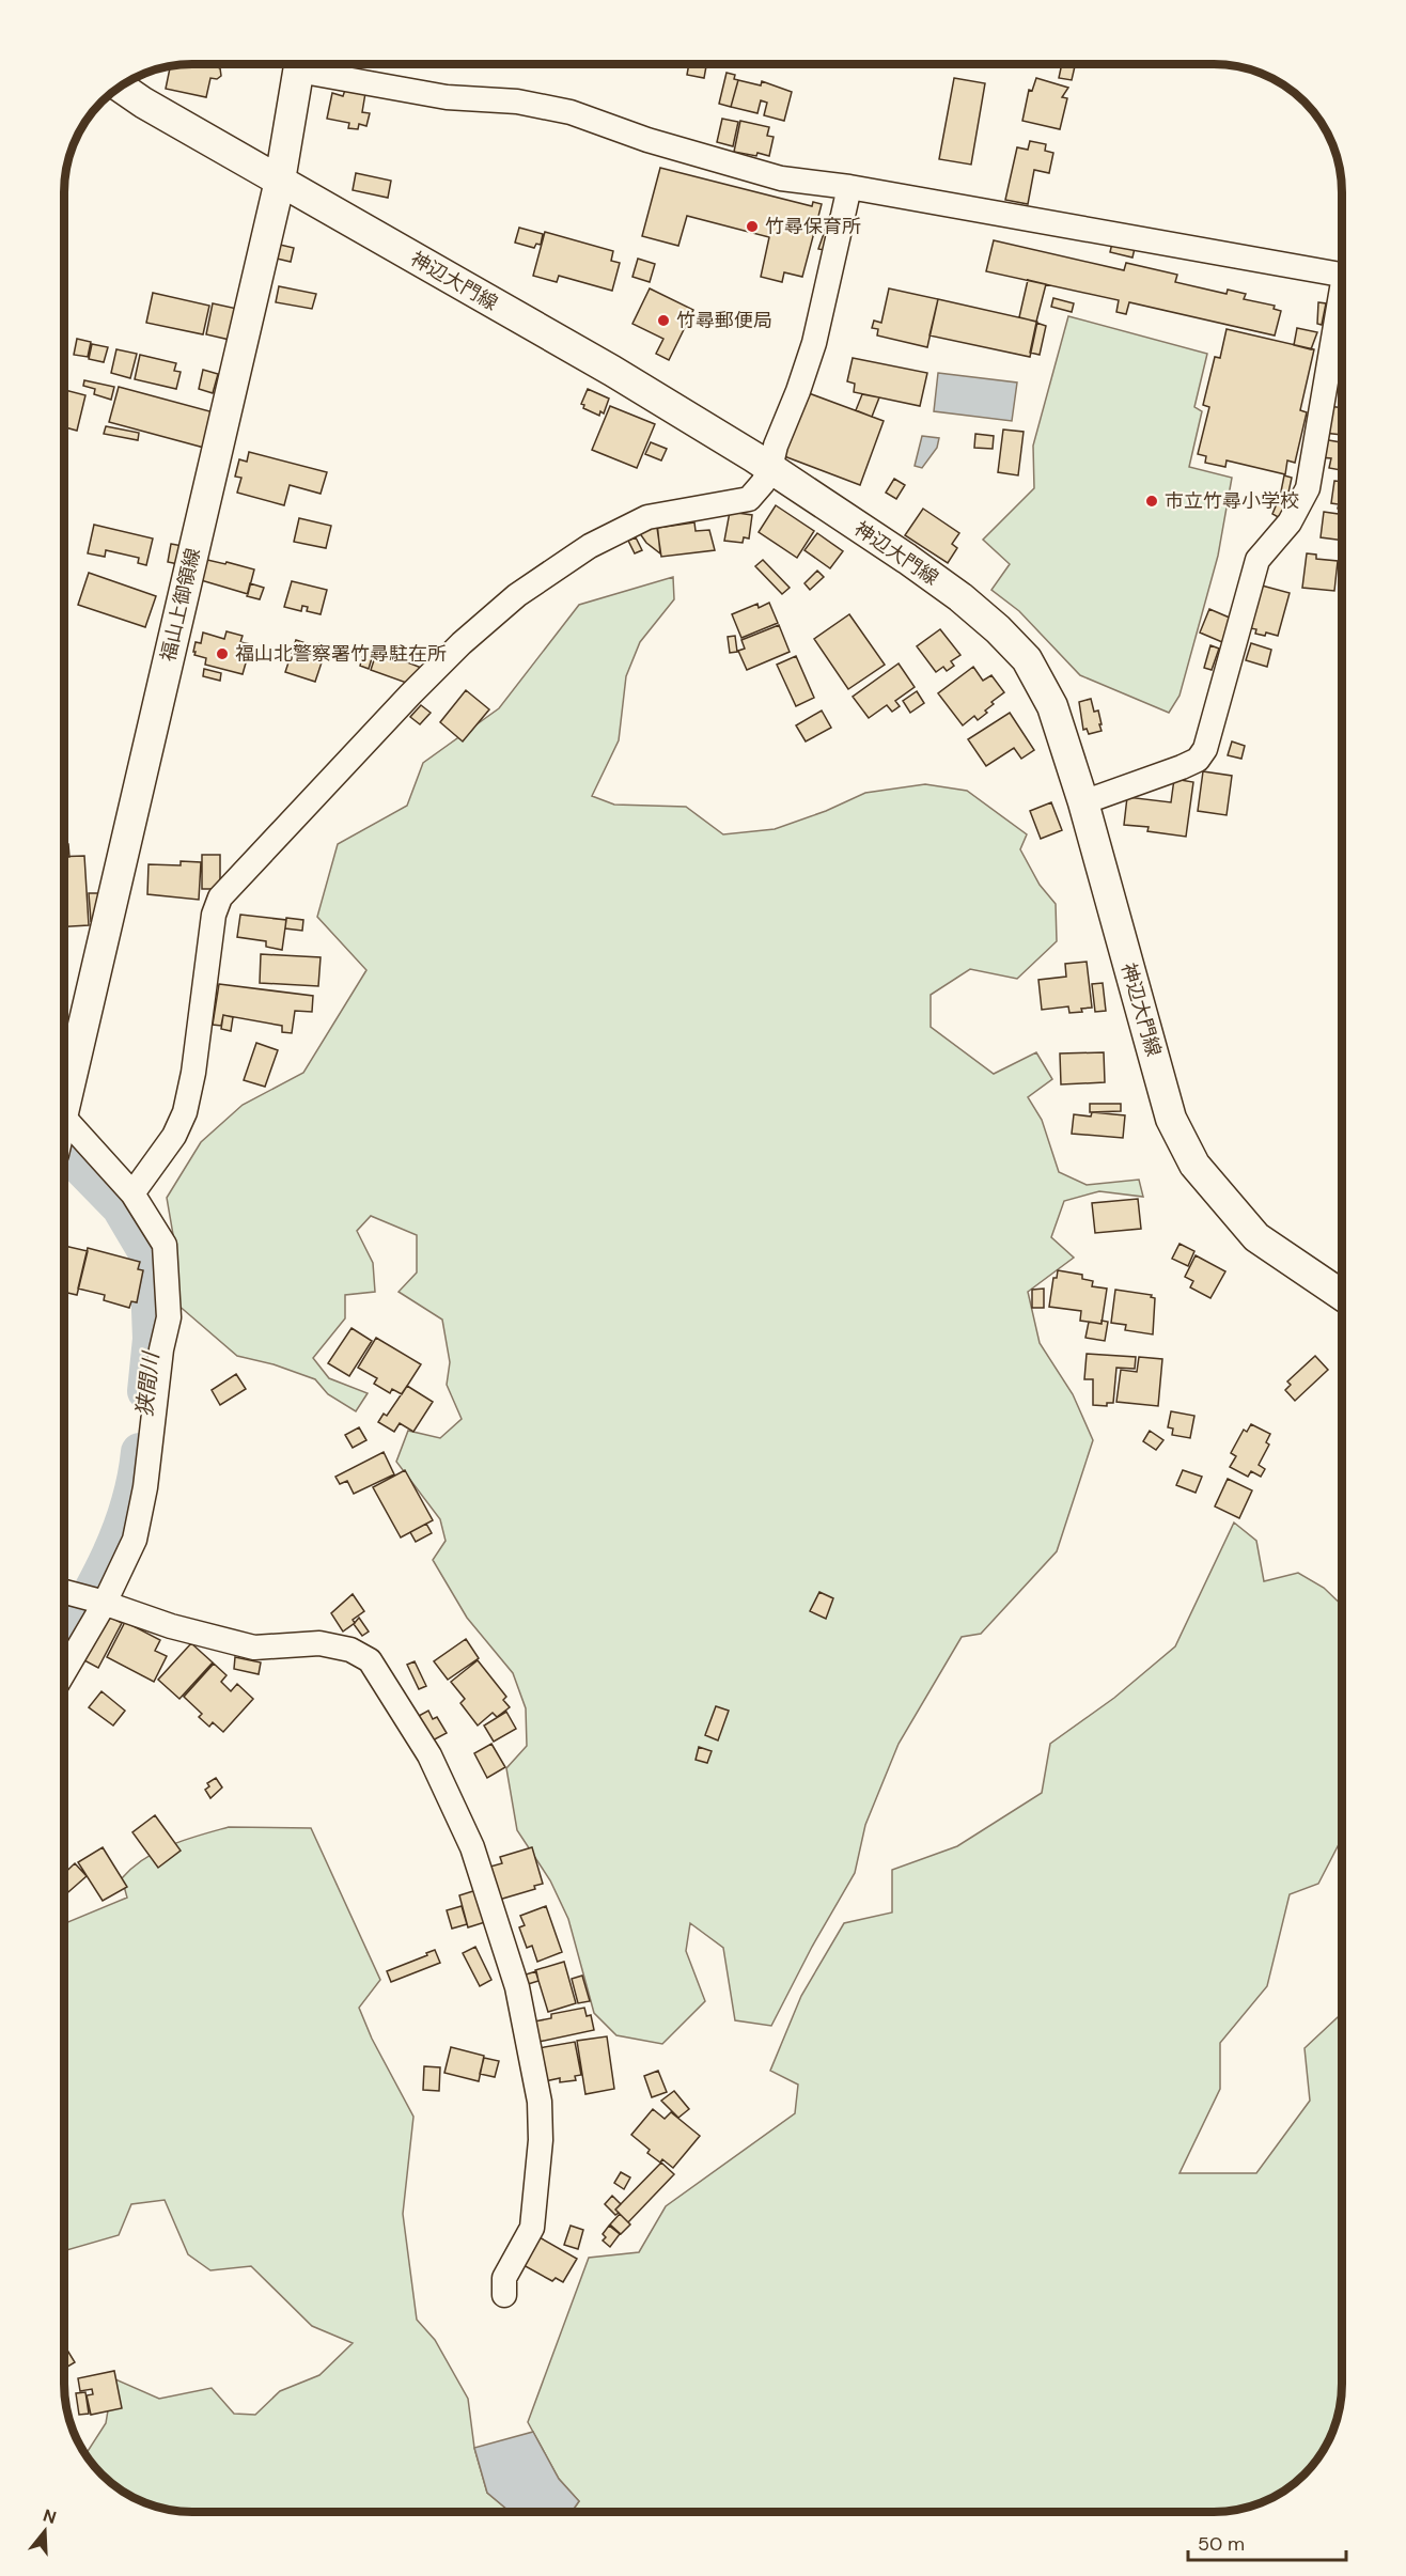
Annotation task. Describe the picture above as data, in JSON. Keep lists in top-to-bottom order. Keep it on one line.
{"streets":{"main road":["神辺大門線","福山上御領線"]},"crossings":[["神辺大門線","福山上御領線"]],"water":["狭間川"],"places":["竹尋保育所","竹尋郵便局","市立竹尋小学校","福山北警察署竹尋駐在所"],"scale_bar":"50 m","north":"top"}
